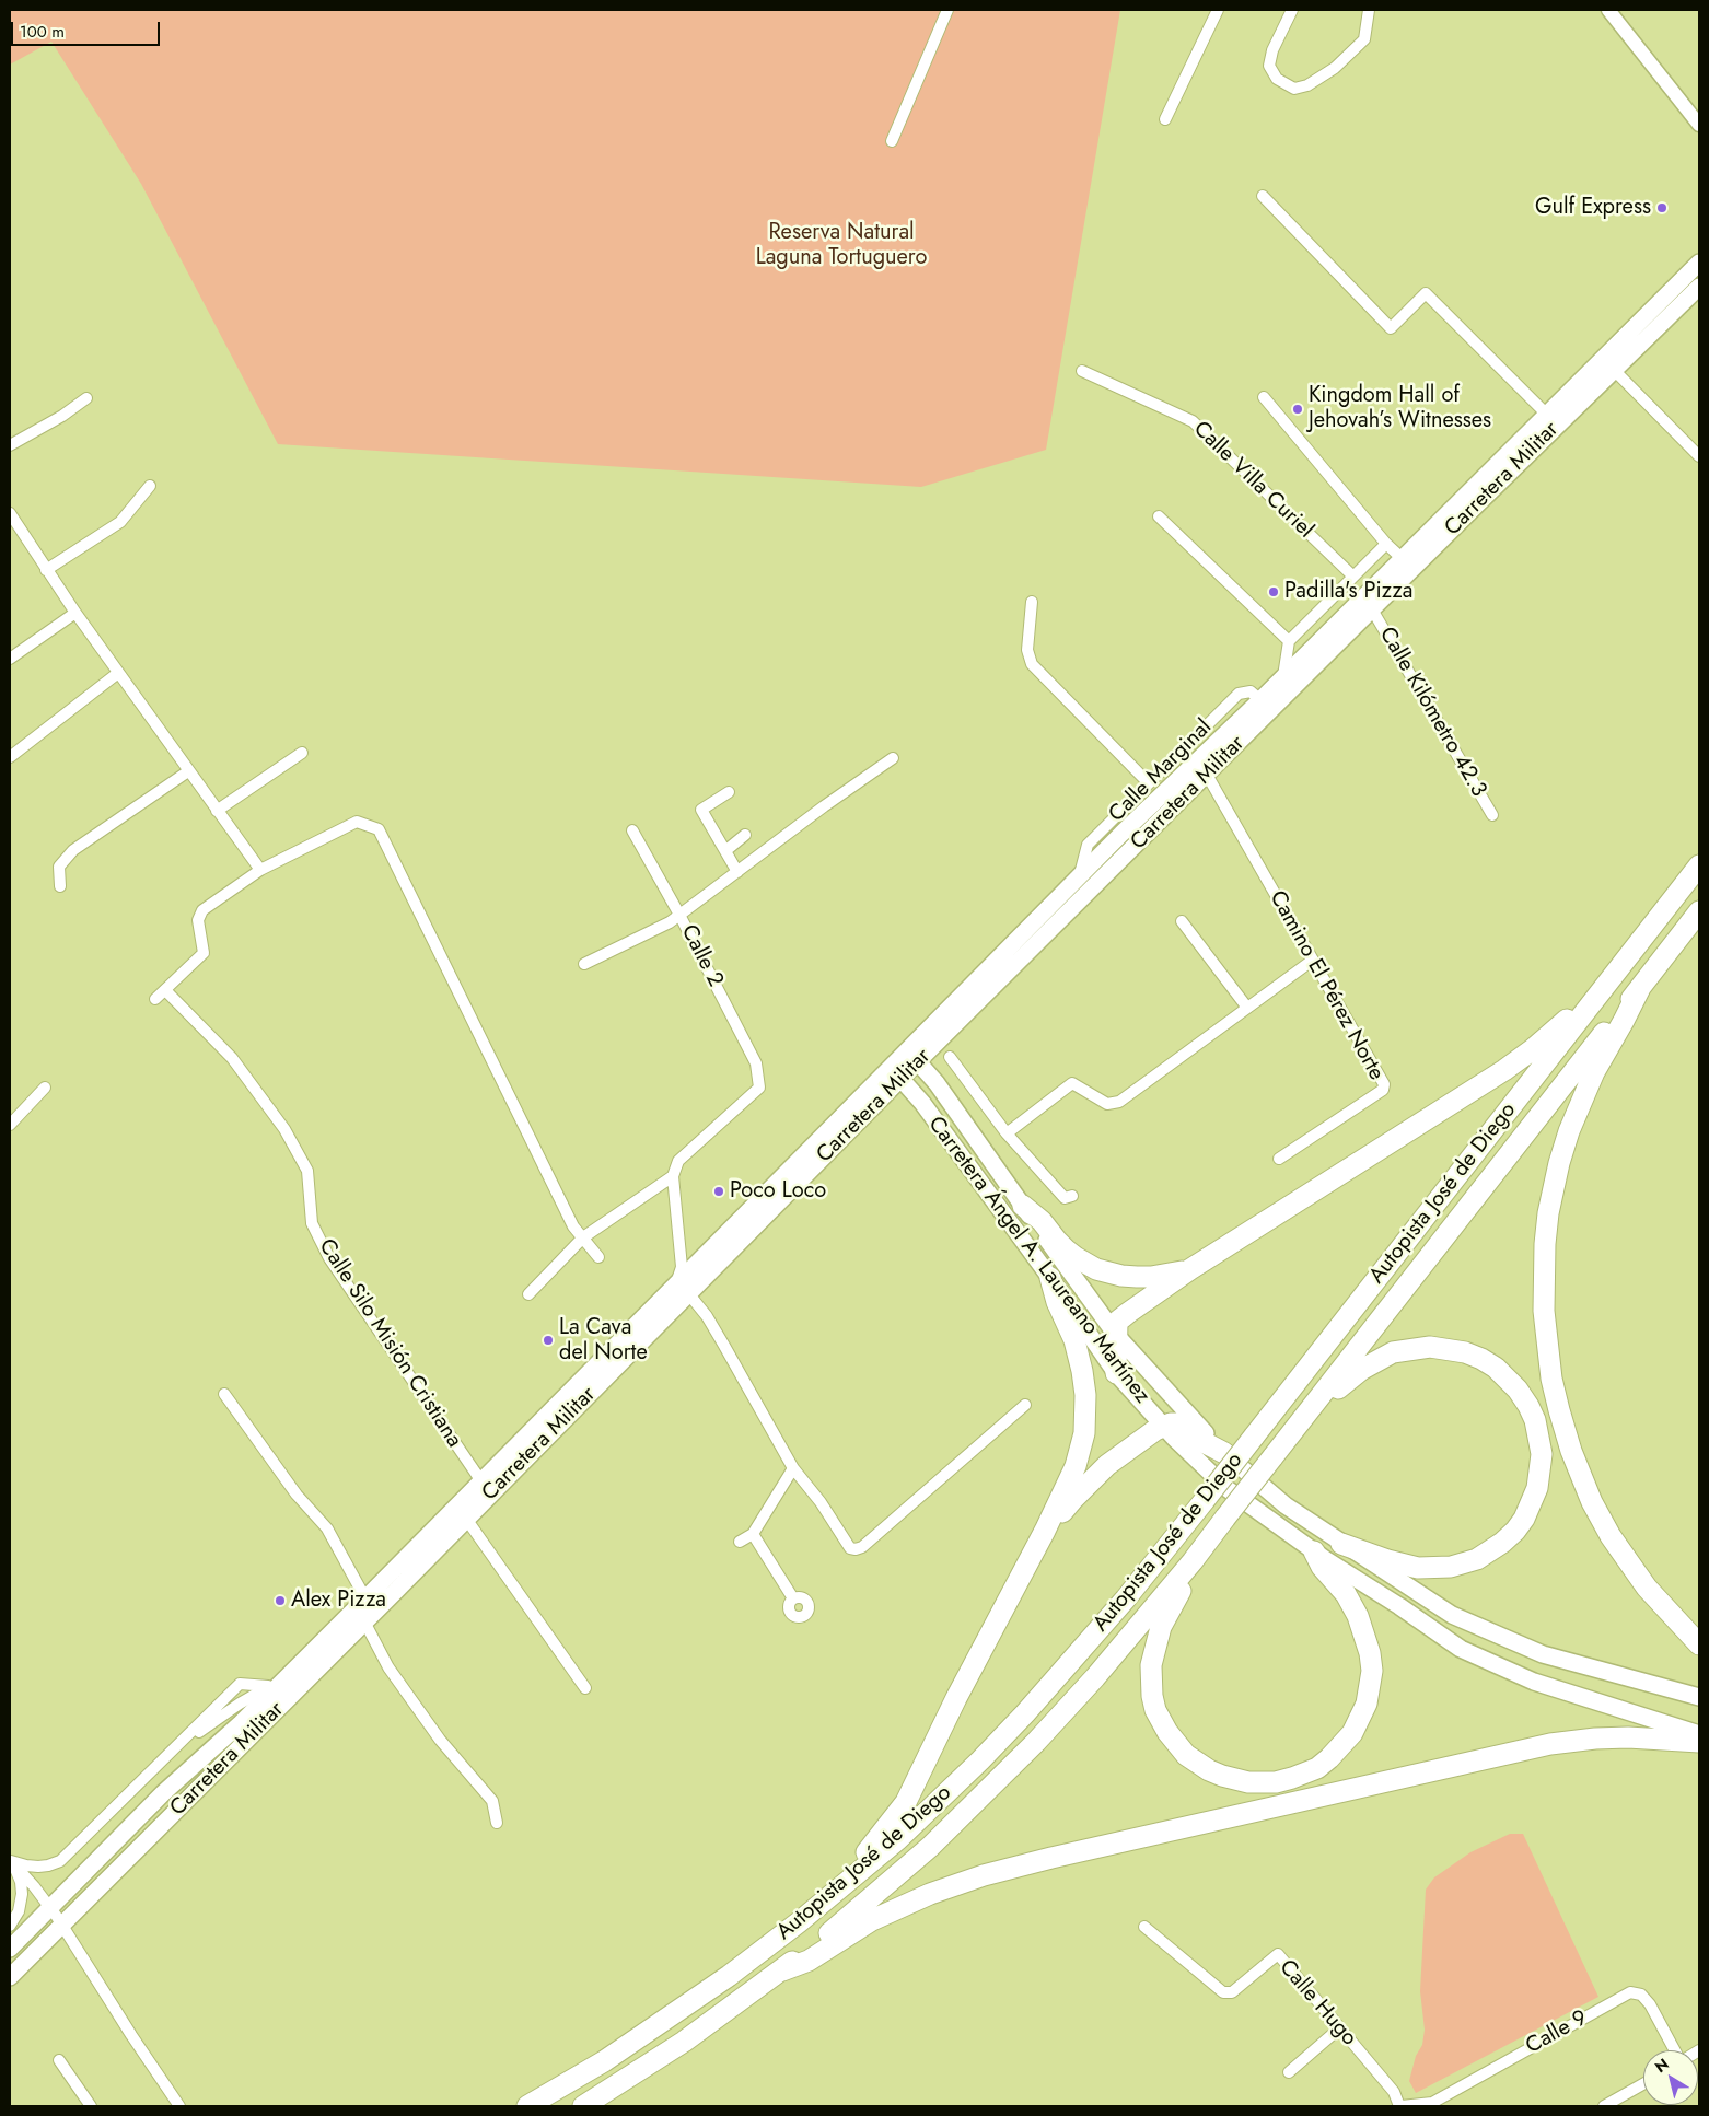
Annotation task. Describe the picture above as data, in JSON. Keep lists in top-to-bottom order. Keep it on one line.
{"streets":{"highway":["Autopista José de Diego"],"main road":["Carretera Militar","Carretera Ángel A. Laureano Martínez"],"street":["Calle Villa Curiel","Calle Kilómetro 42.3","Calle Marginal","Calle 2","Camino El Pérez Norte","Calle Silo Misión Cristiana","Calle Hugo","Calle 9"]},"crossings":[["Carretera Militar","Calle Kilómetro 42.3"],["Carretera Militar","Calle Marginal"],["Carretera Militar","Camino El Pérez Norte"],["Carretera Militar","Carretera Ángel A. Laureano Martínez"],["Carretera Militar","Calle Silo Misión Cristiana"],["Calle Hugo","Calle 9"]],"parks":["Reserva Natural Laguna Tortuguero"],"places":["Gulf Express","Kingdom Hall of Jehovah’s Witnesses","Padilla's Pizza","Poco Loco","La Cava del Norte","Alex Pizza"],"scale_bar":"100 m","north":"top left"}
